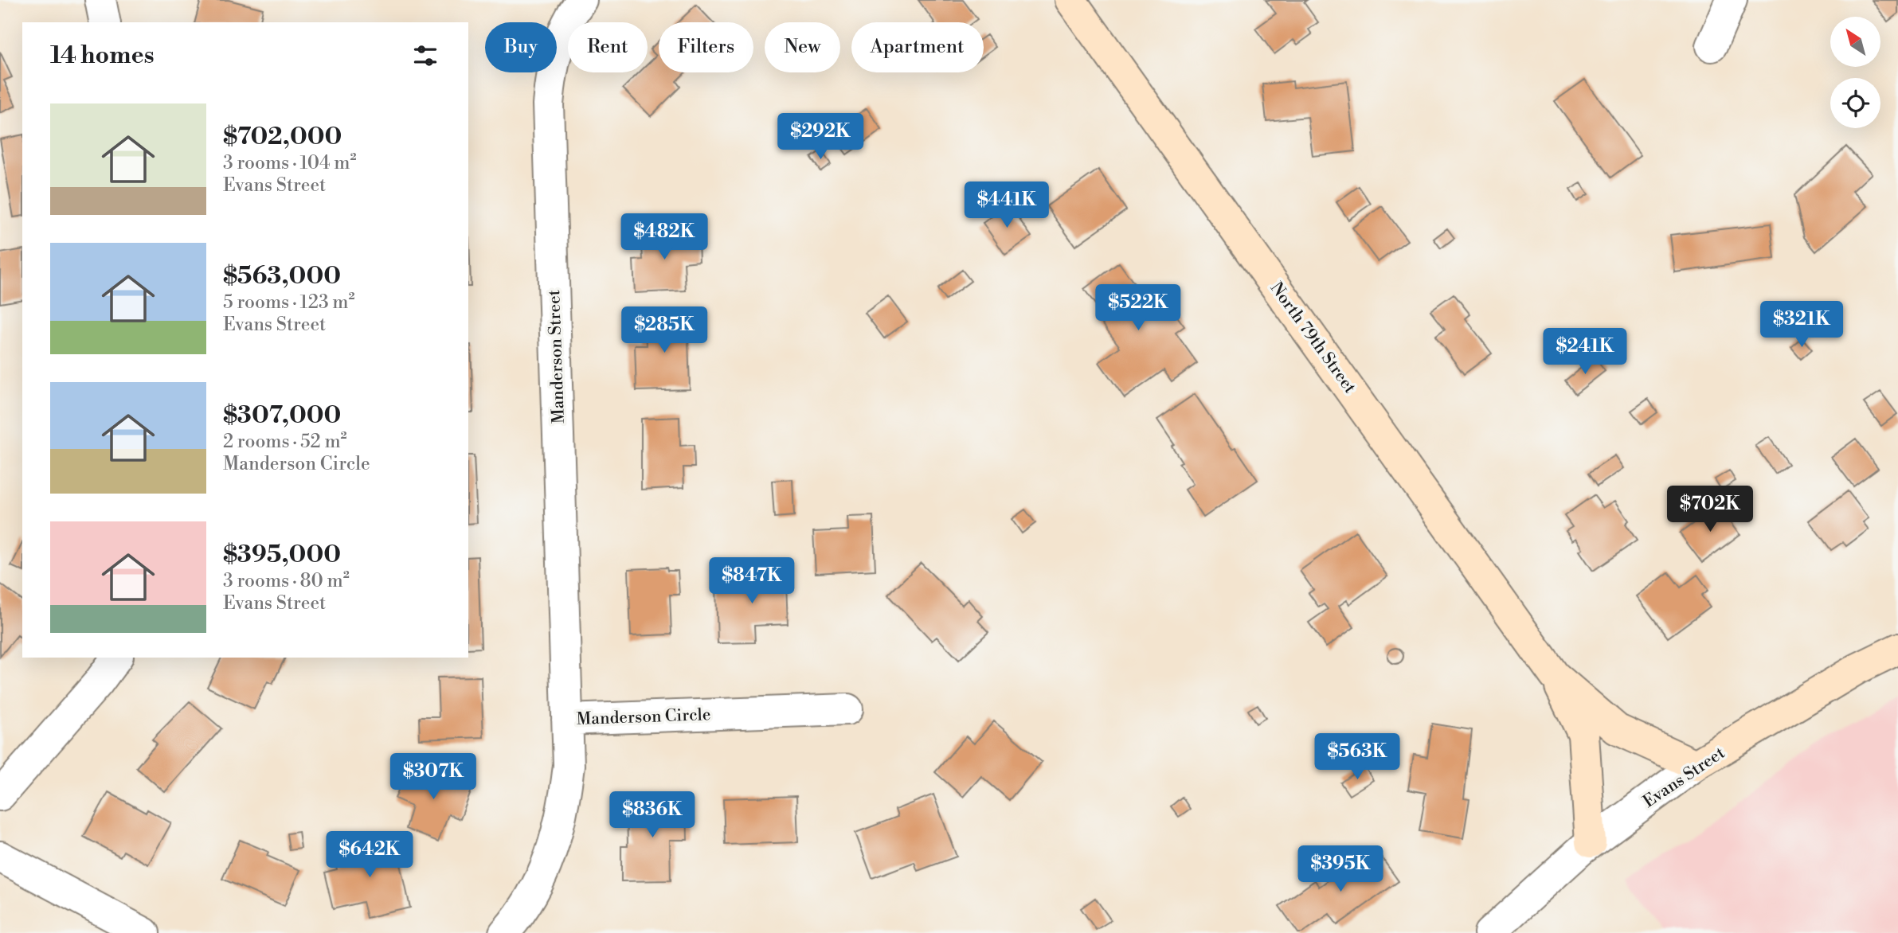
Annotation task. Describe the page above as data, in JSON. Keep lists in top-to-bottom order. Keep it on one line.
{"streets":{"street":["North 79th Street","Manderson Street","Manderson Circle","Evans Street"]},"crossings":[["North 79th Street","Evans Street"],["Manderson Street","Manderson Circle"]],"north":"top left","page":{"chip":["Buy","Rent","Filters","New","Apartment"],"heading":"14 homes","list":[{"name":"$702,000","note":"3 rooms · 104 m² · Evans Street"},{"name":"$563,000","note":"5 rooms · 123 m² · Evans Street"},{"name":"$307,000","note":"2 rooms · 52 m² · Manderson Circle"},{"name":"$395,000","note":"3 rooms · 80 m² · Evans Street"}],"price":["$292K","$441K","$482K","$522K","$321K","$285K","$241K","$702K","$847K","$563K","$307K","$836K","$642K","$395K"]}}
